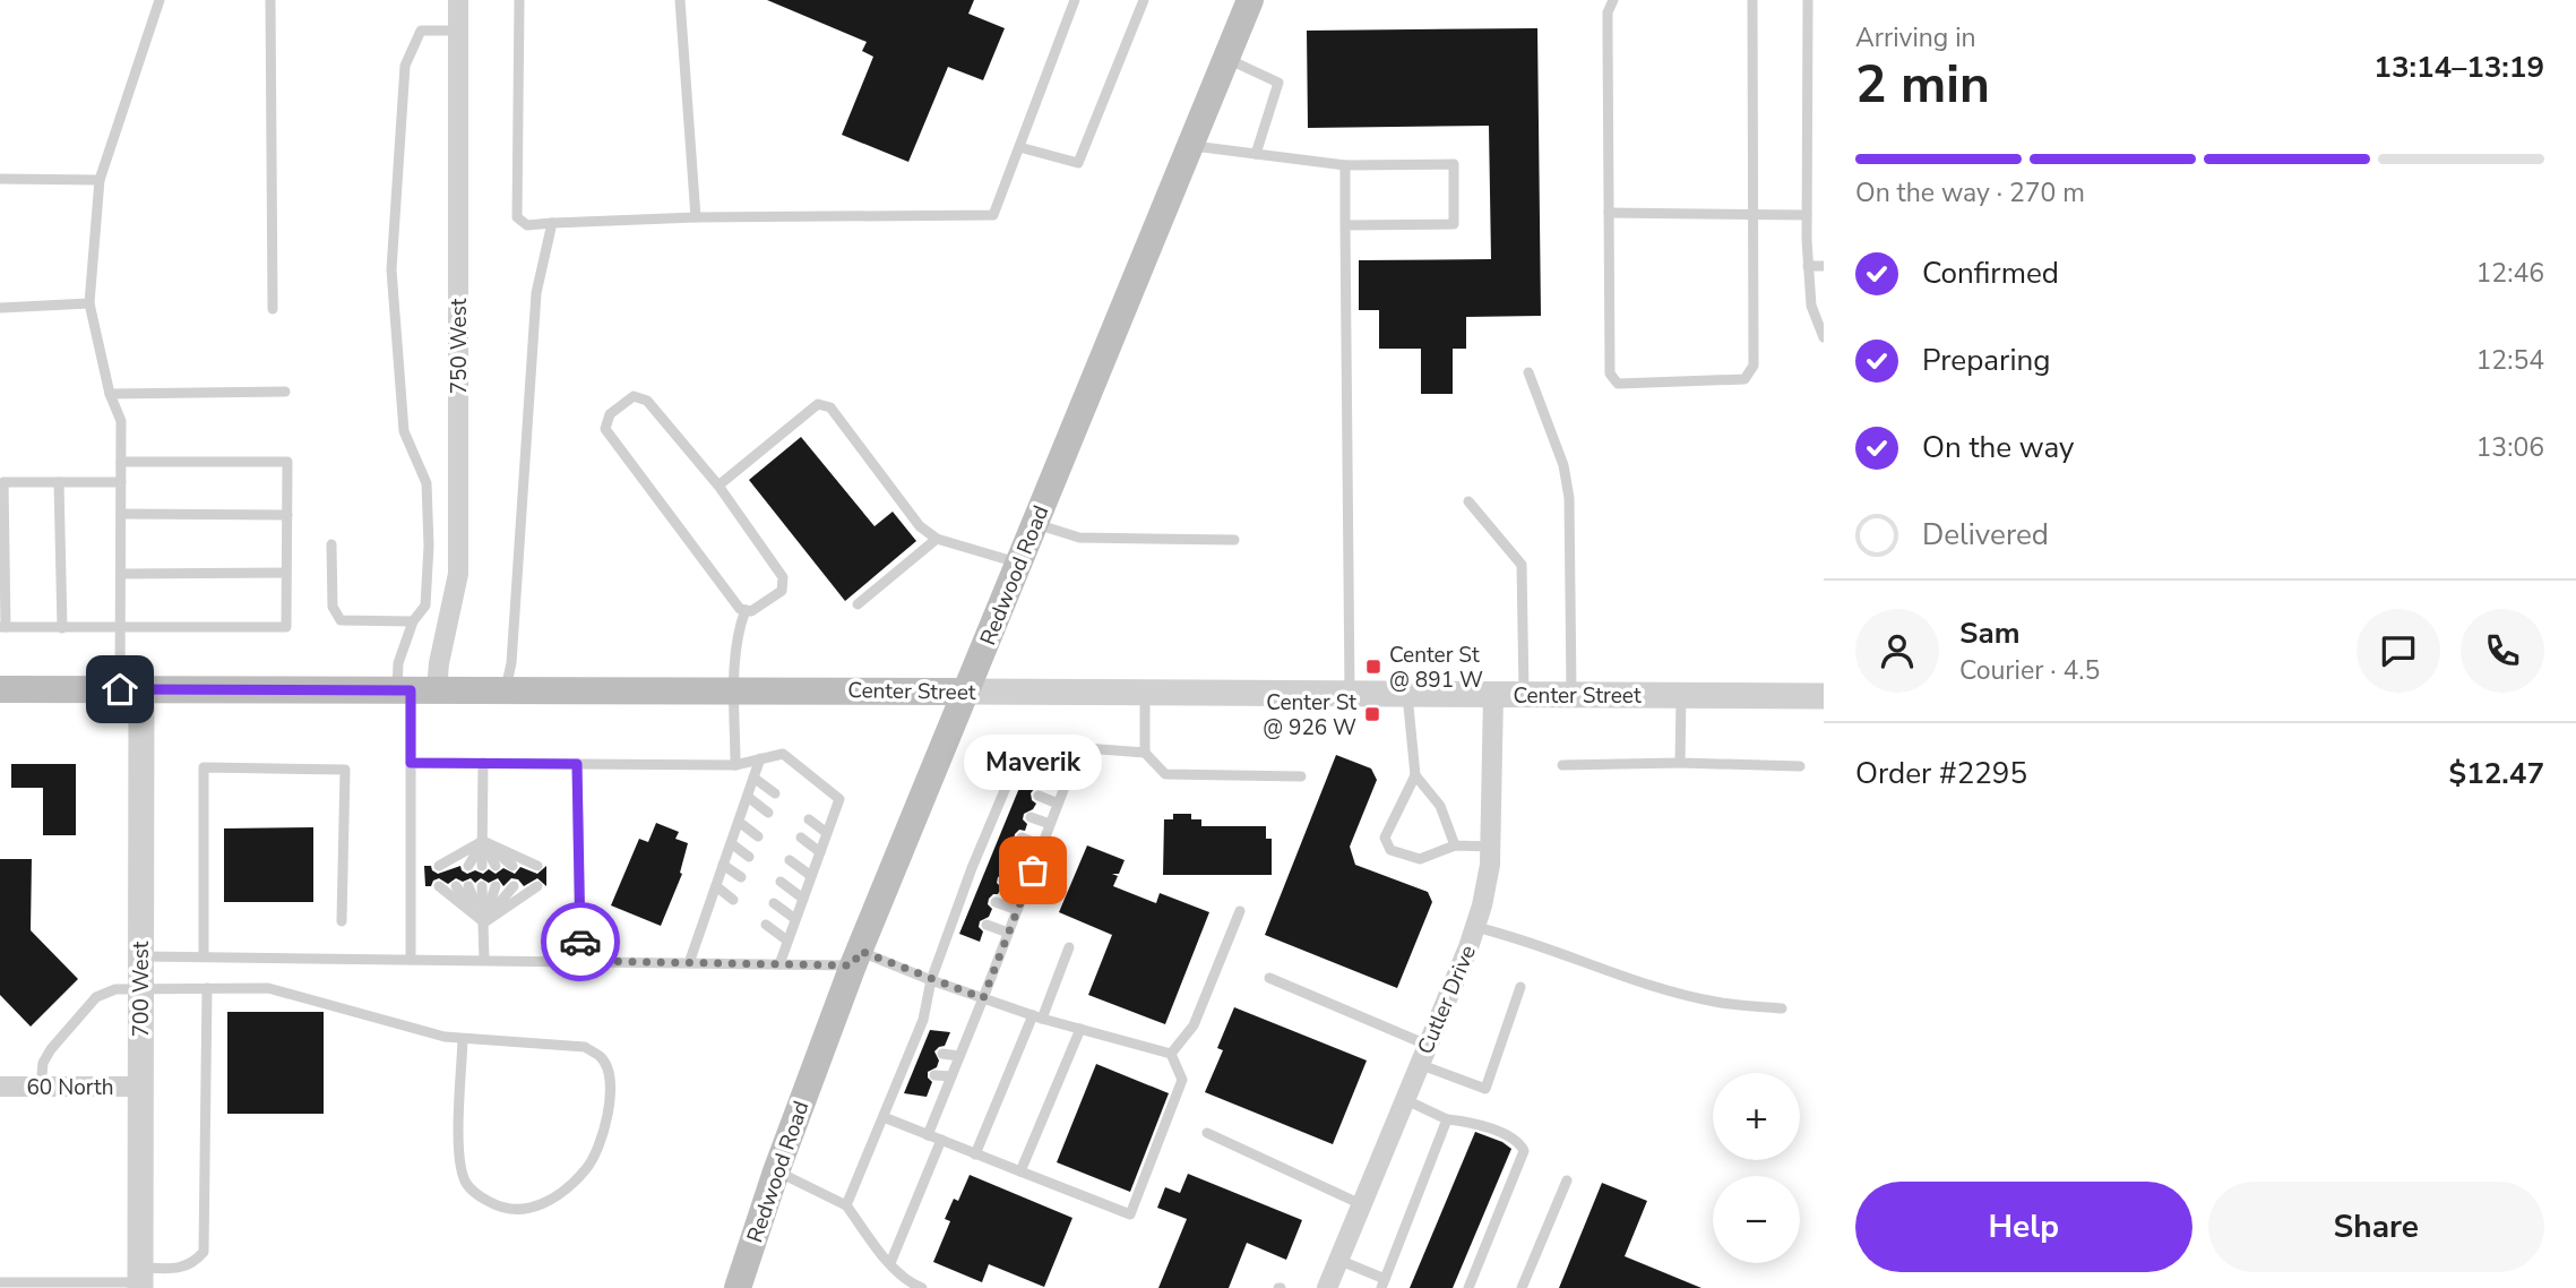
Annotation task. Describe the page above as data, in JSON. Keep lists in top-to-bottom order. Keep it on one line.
{"streets":{"main road":["Redwood Road","Center Street"],"street":["750 West","700 West","Cutler Drive","60 North"]},"crossings":[["750 West","Center Street"],["Redwood Road","Center Street"],["Center Street","700 West"],["Center Street","Cutler Drive"],["700 West","60 North"]],"places":{"transit":["Center St @ 891 W","Center St @ 926 W"],"other":["Maverik"]},"page":{"heading":["2 min","Arriving in","13:14–13:19"],"panel":["Sam","Courier · 4.5","Order #2295","$12.47"],"bar":"On the way · 270 m","list":[["Confirmed","12:46"],["Preparing","12:54"],["On the way","13:06"],"Delivered"],"bubble":"Maverik","map_buttons":["+","−"],"buttons":["Help","Share"]}}
